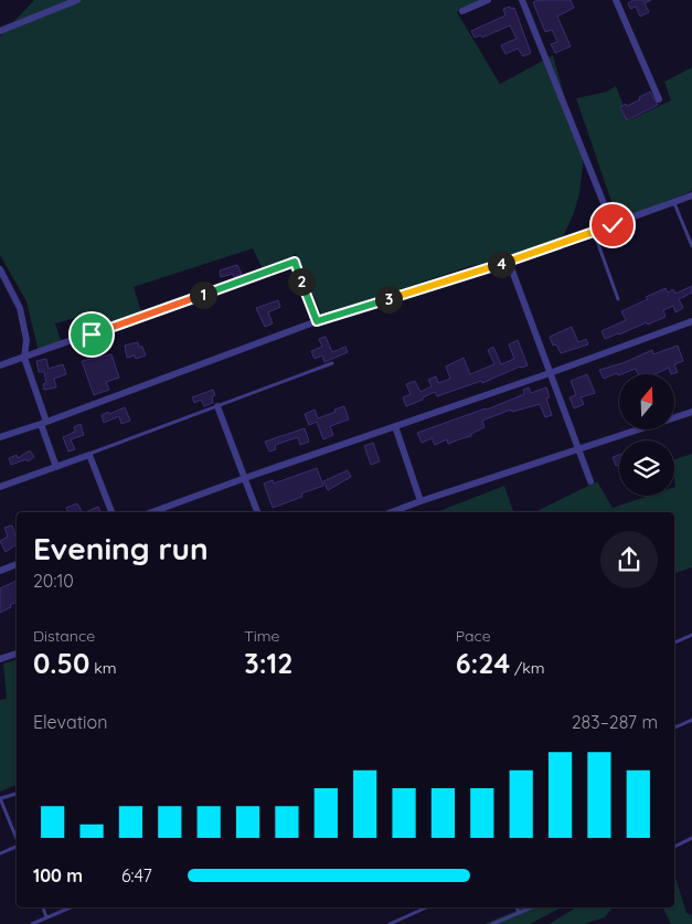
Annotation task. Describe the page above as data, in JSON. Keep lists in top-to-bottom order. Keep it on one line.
{"north":"top","page":{"pins":["4","2","1","3"],"heading":["Evening run","20:10"],"stats":[["Distance","0.50 km"],["Time","3:12"],["Pace","6:24 /km"]],"chart":["Elevation","283–287 m"],"list":[{"name":"100 m","note":"6:47"}]}}
